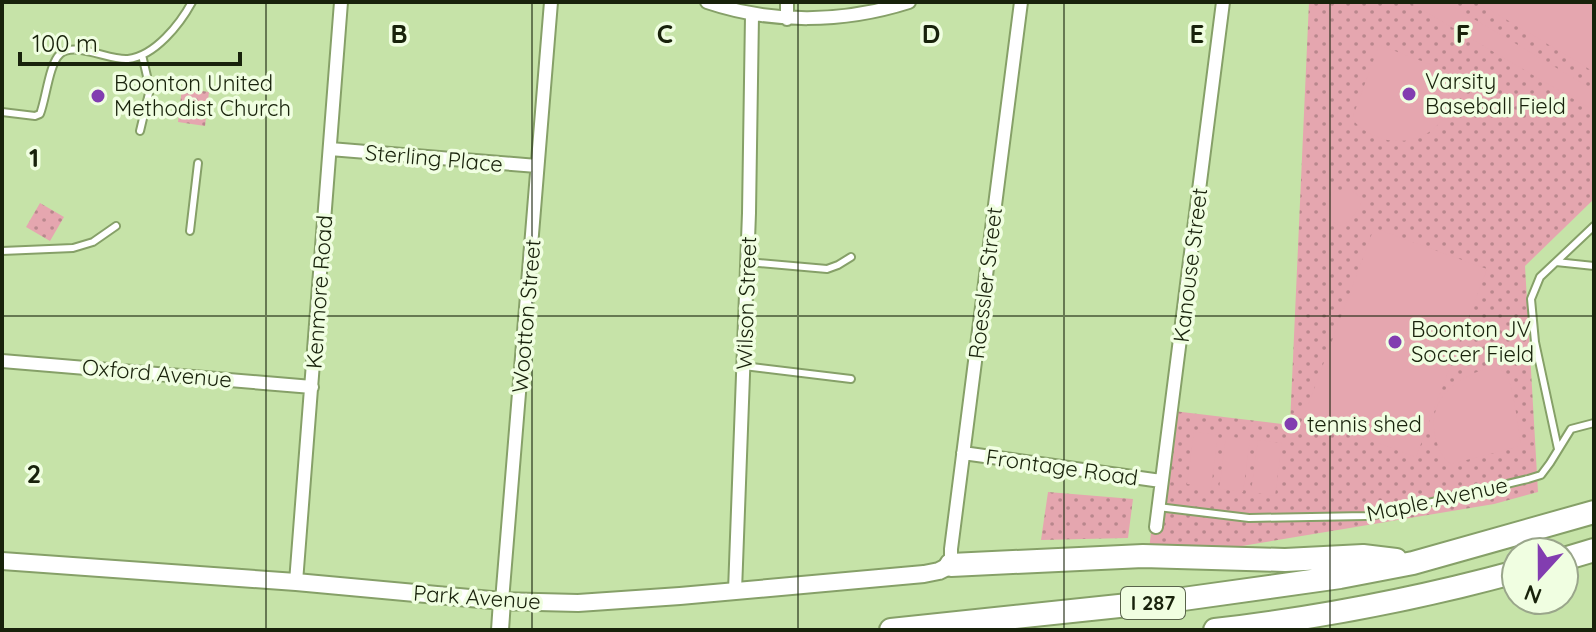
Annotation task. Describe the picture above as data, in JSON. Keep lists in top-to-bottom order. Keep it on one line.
{"streets":{"highway":["I 287"],"street":["Sterling Place","Kanouse Street","Roessler Street","Kenmore Road","Wilson Street","Wootton Street","Oxford Avenue","Frontage Road","Park Avenue"],"lane":["Maple Avenue"]},"crossings":[["Sterling Place","Kenmore Road"],["Sterling Place","Wootton Street"],["Kanouse Street","Frontage Road"],["Kanouse Street","Maple Avenue"],["Roessler Street","Frontage Road"],["Roessler Street","Park Avenue"],["Kenmore Road","Oxford Avenue"],["Kenmore Road","Park Avenue"],["Wilson Street","Park Avenue"],["Wootton Street","Park Avenue"]],"places":["Varsity Baseball Field","Boonton United Methodist Church","Boonton JV Soccer Field","tennis shed"],"scale_bar":"100 m","north":"bottom","grid":{"columns":["B","C","D","E","F"],"rows":["1","2"]}}
